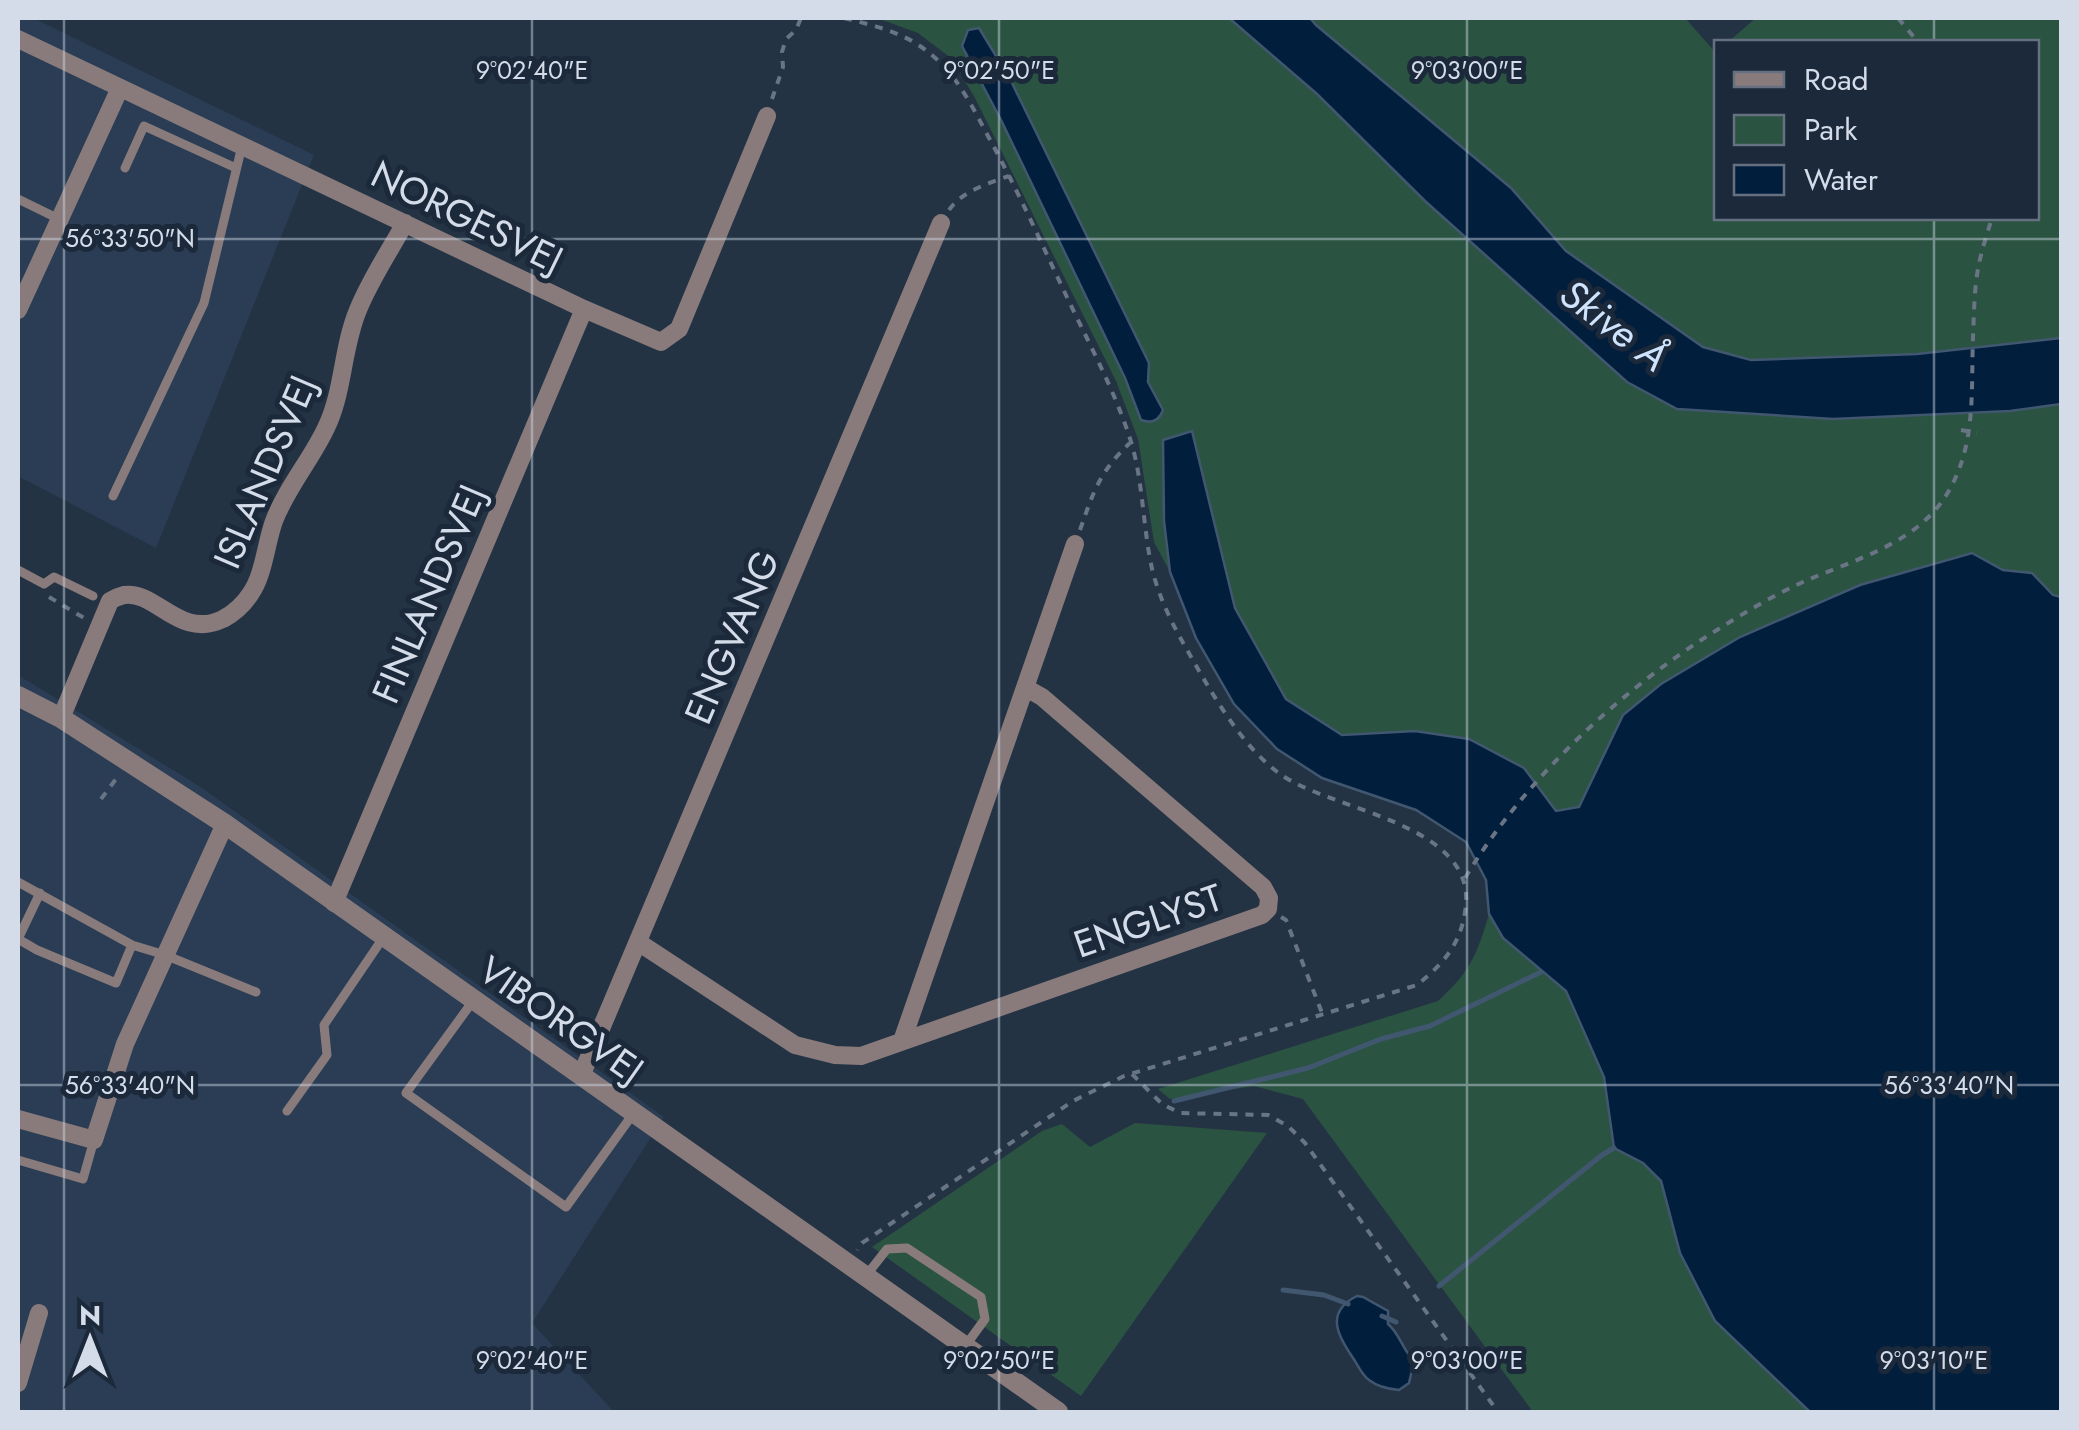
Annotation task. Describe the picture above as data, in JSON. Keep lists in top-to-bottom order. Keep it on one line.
{"streets":{"street":["NORGESVEJ","ISLANDSVEJ","FINLANDSVEJ","ENGVANG","ENGLYST","VIBORGVEJ"]},"crossings":[["NORGESVEJ","ISLANDSVEJ"],["NORGESVEJ","FINLANDSVEJ"],["ISLANDSVEJ","VIBORGVEJ"],["FINLANDSVEJ","VIBORGVEJ"],["ENGVANG","ENGLYST"],["ENGVANG","VIBORGVEJ"]],"water":["Skive Å"],"legend":["Road","Park","Water"],"north":"top","coordinates":["9°02'40\"E","9°02'50\"E","9°03'00\"E","56°33'50\"N","56°33'40\"N","9°03'10\"E"]}
